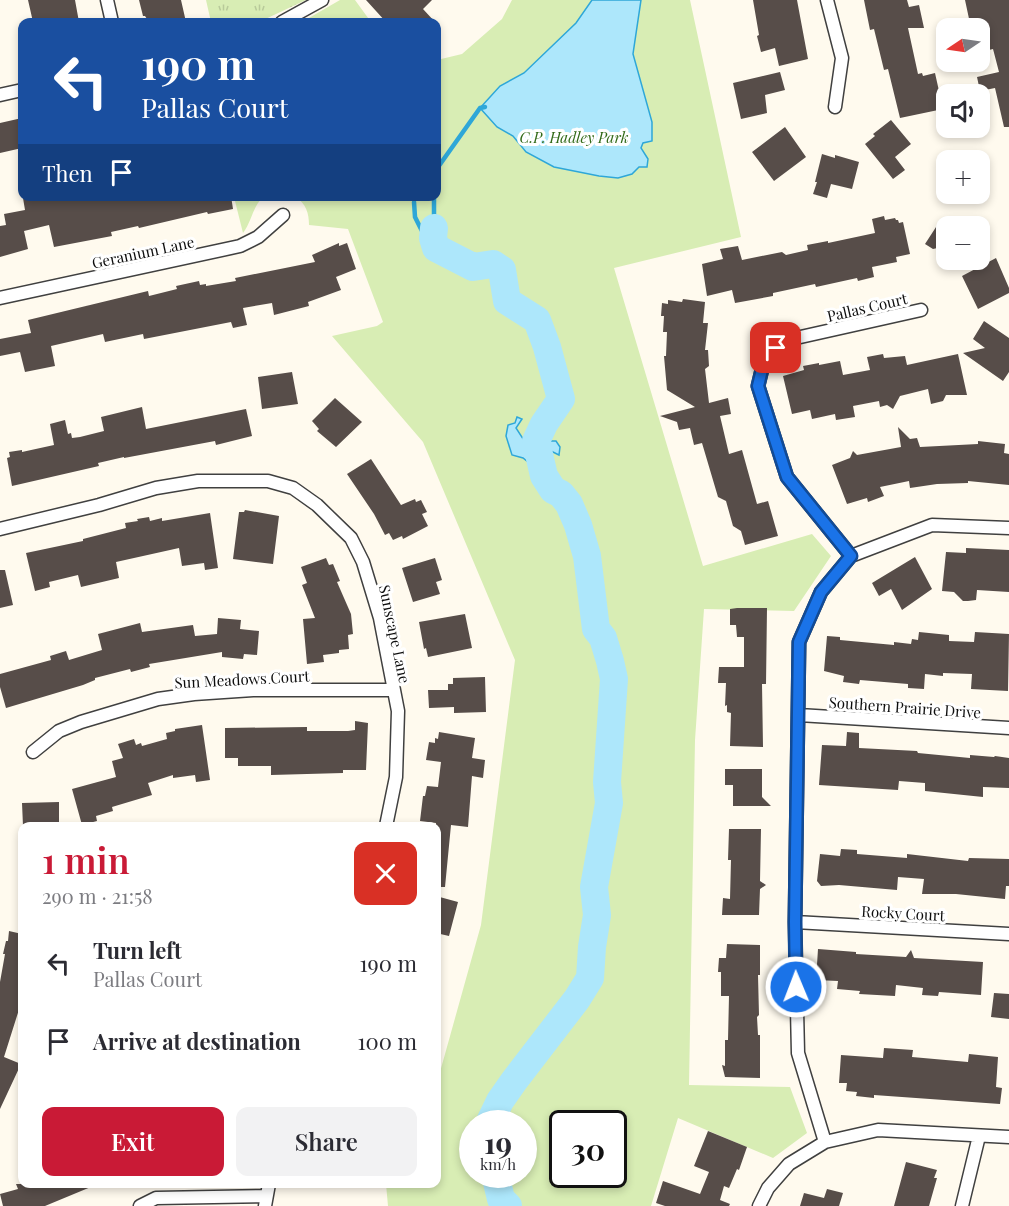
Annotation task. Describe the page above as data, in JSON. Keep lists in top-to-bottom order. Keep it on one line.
{"streets":{"street":["Geranium Lane","Pallas Court","Sunscape Lane","Sun Meadows Court","Southern Prairie Drive","Rocky Court"]},"crossings":[["Sunscape Lane","Sun Meadows Court"]],"parks":["C.P. Hadley Park"],"north":"left","page":{"map_buttons":["+","−"],"turn":["190 m","Pallas Court"],"then":"Then","heading":["1 min","290 m · 21:58"],"list":[{"name":"Turn left","note":"Pallas Court","value":"190 m"},{"name":"Arrive at destination","value":"100 m"}],"buttons":["Exit","Share"],"speed":"19 km/h","limit":"30"}}
